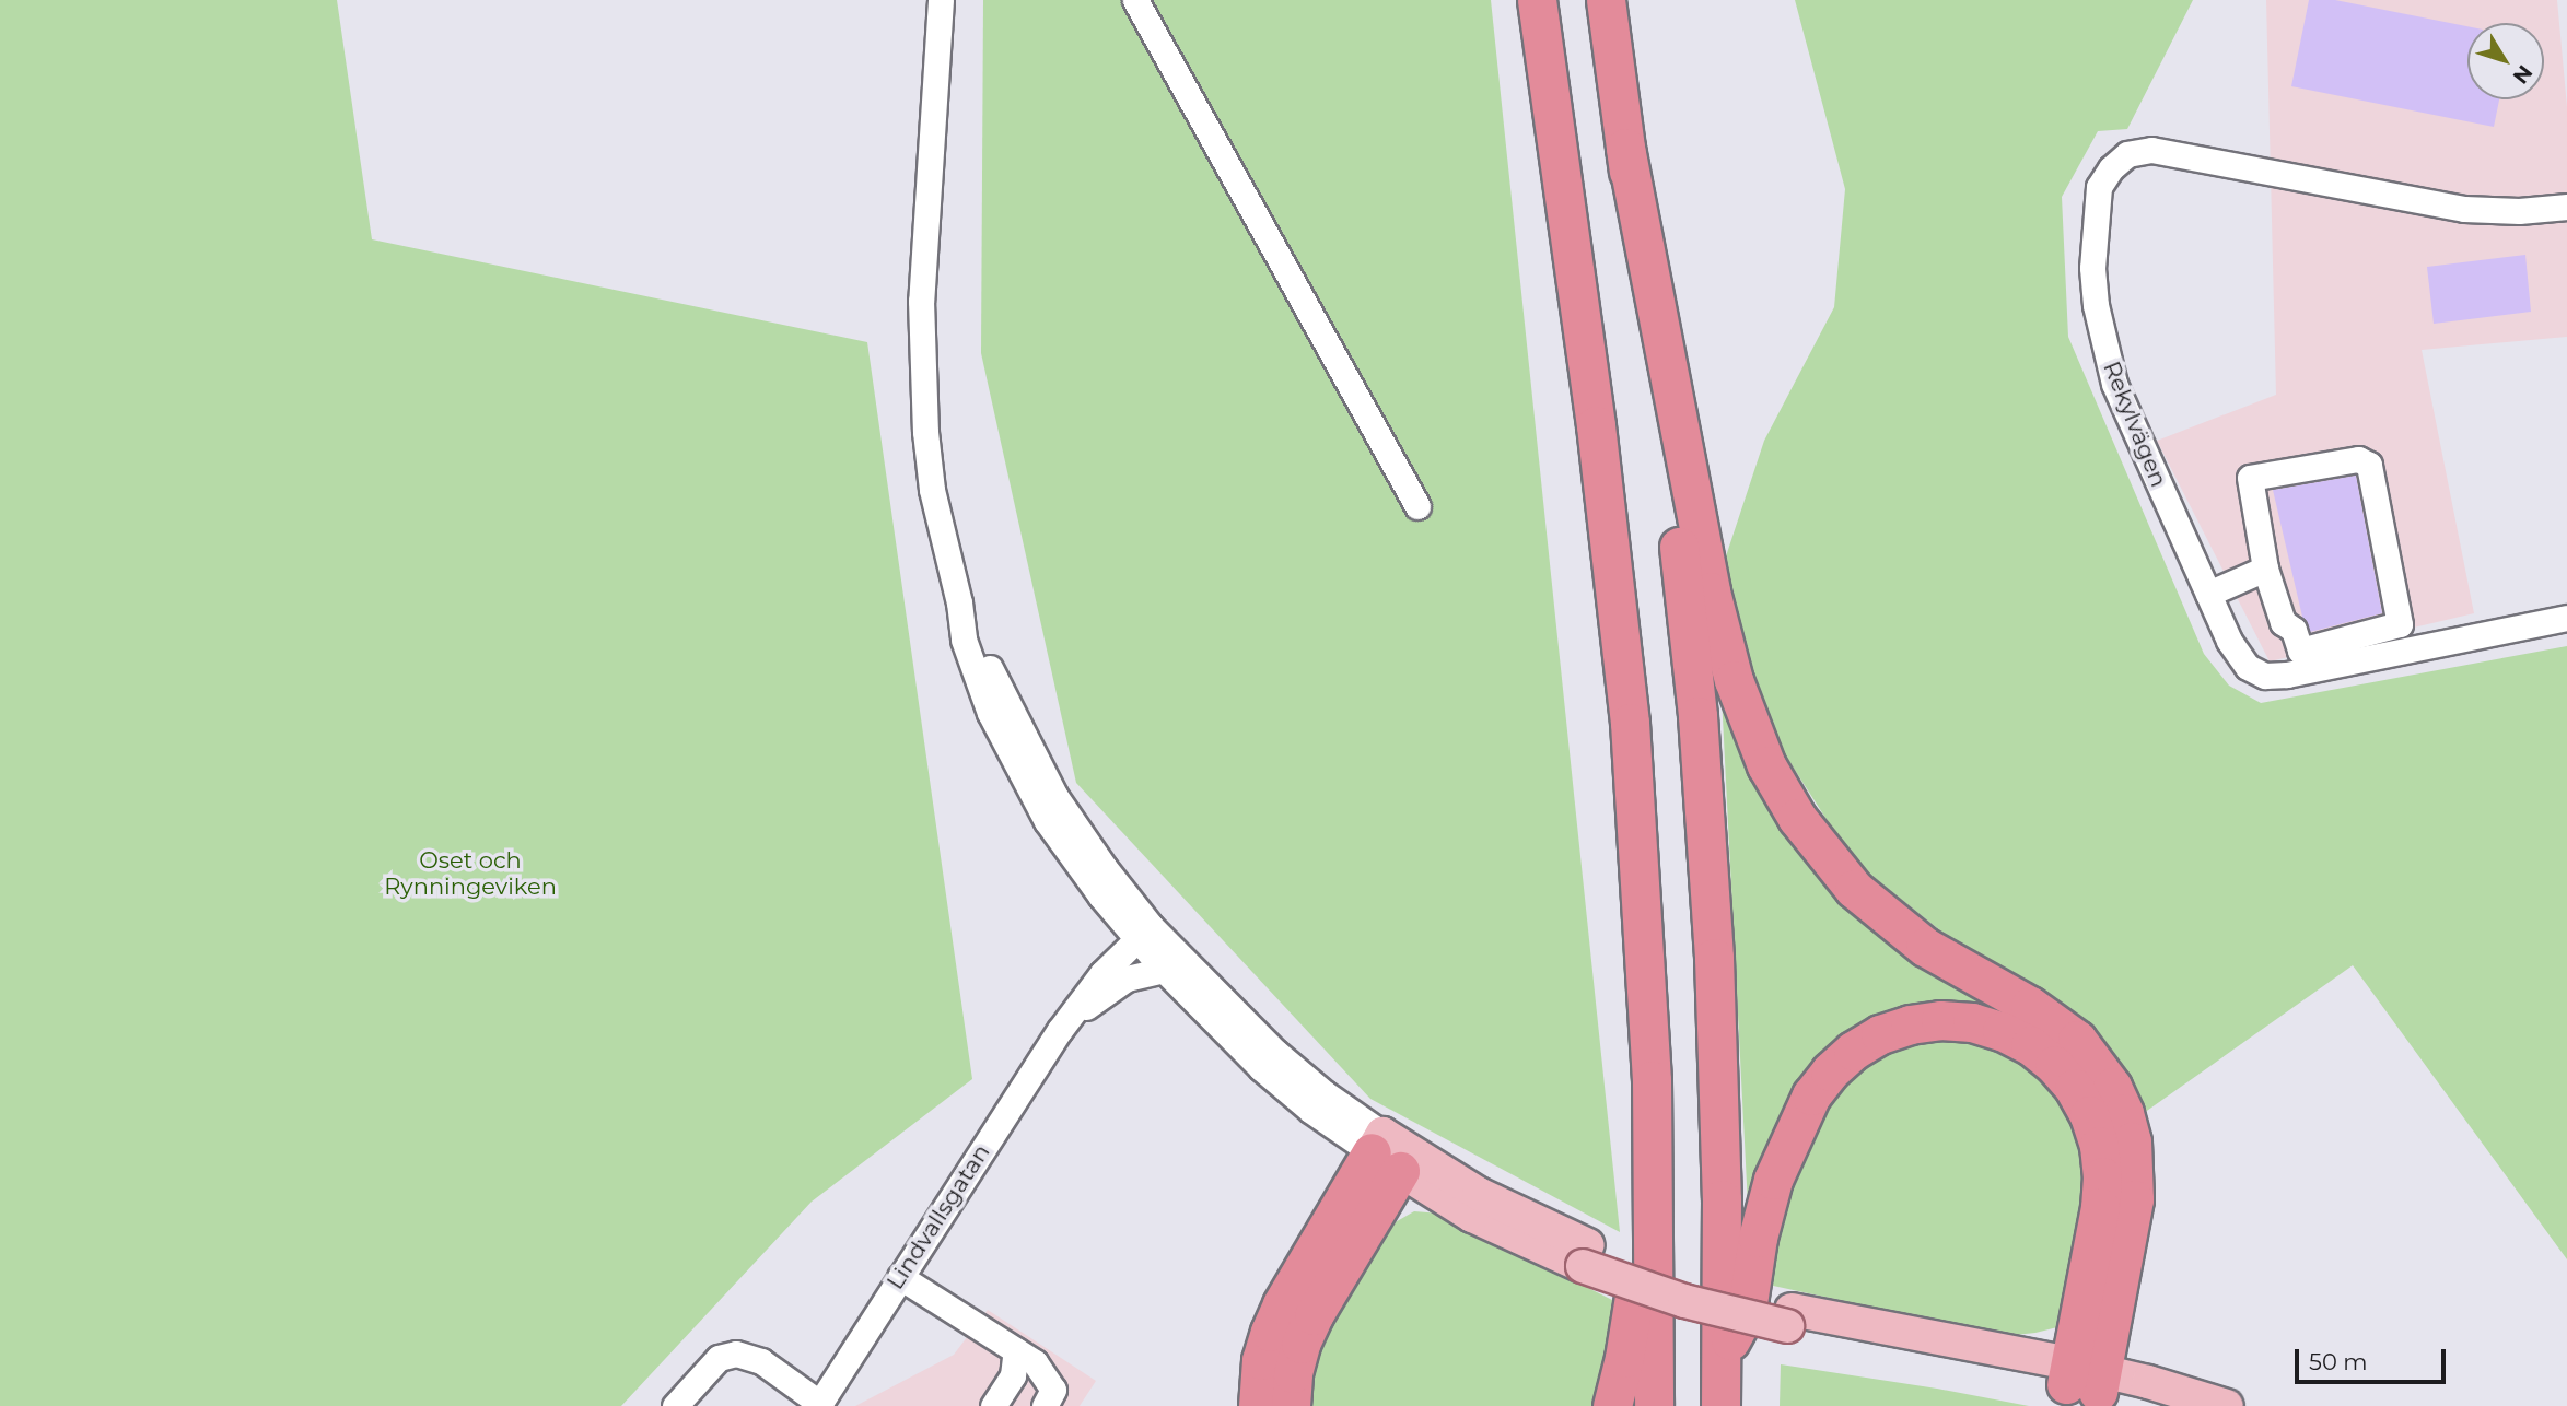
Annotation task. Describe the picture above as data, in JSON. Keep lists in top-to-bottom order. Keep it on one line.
{"streets":{"street":["Rekylvägen","Lindvallsgatan"]},"parks":["Oset och Rynningeviken"],"scale_bar":"50 m","north":"bottom right"}
